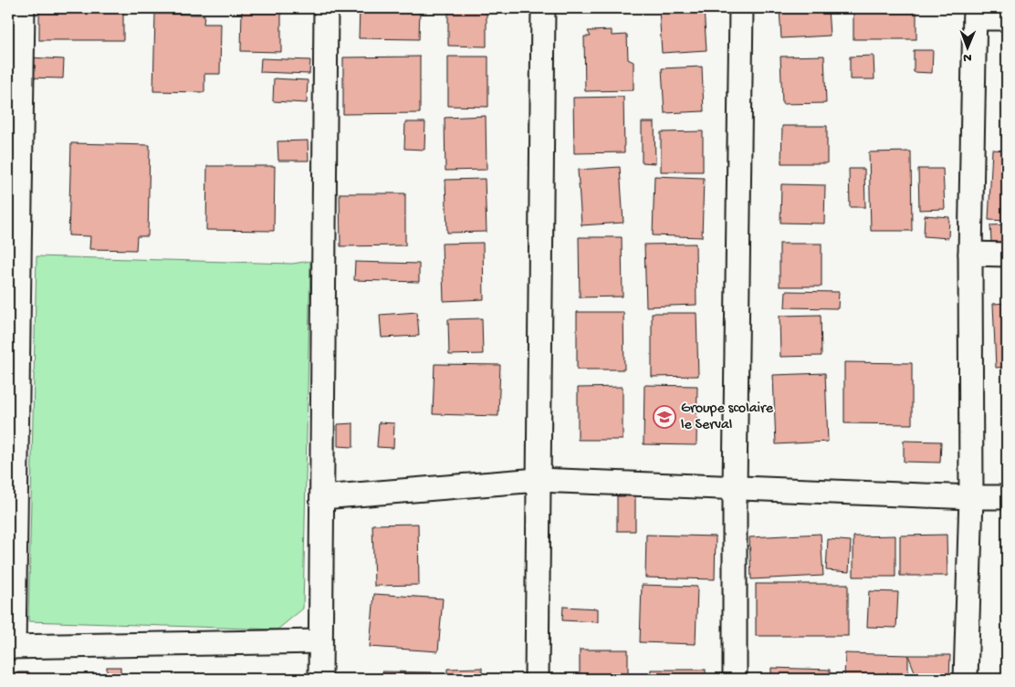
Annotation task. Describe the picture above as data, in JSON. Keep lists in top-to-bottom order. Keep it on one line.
{"places":{"school or university":["Groupe scolaire le Serval"]},"north":"bottom"}
